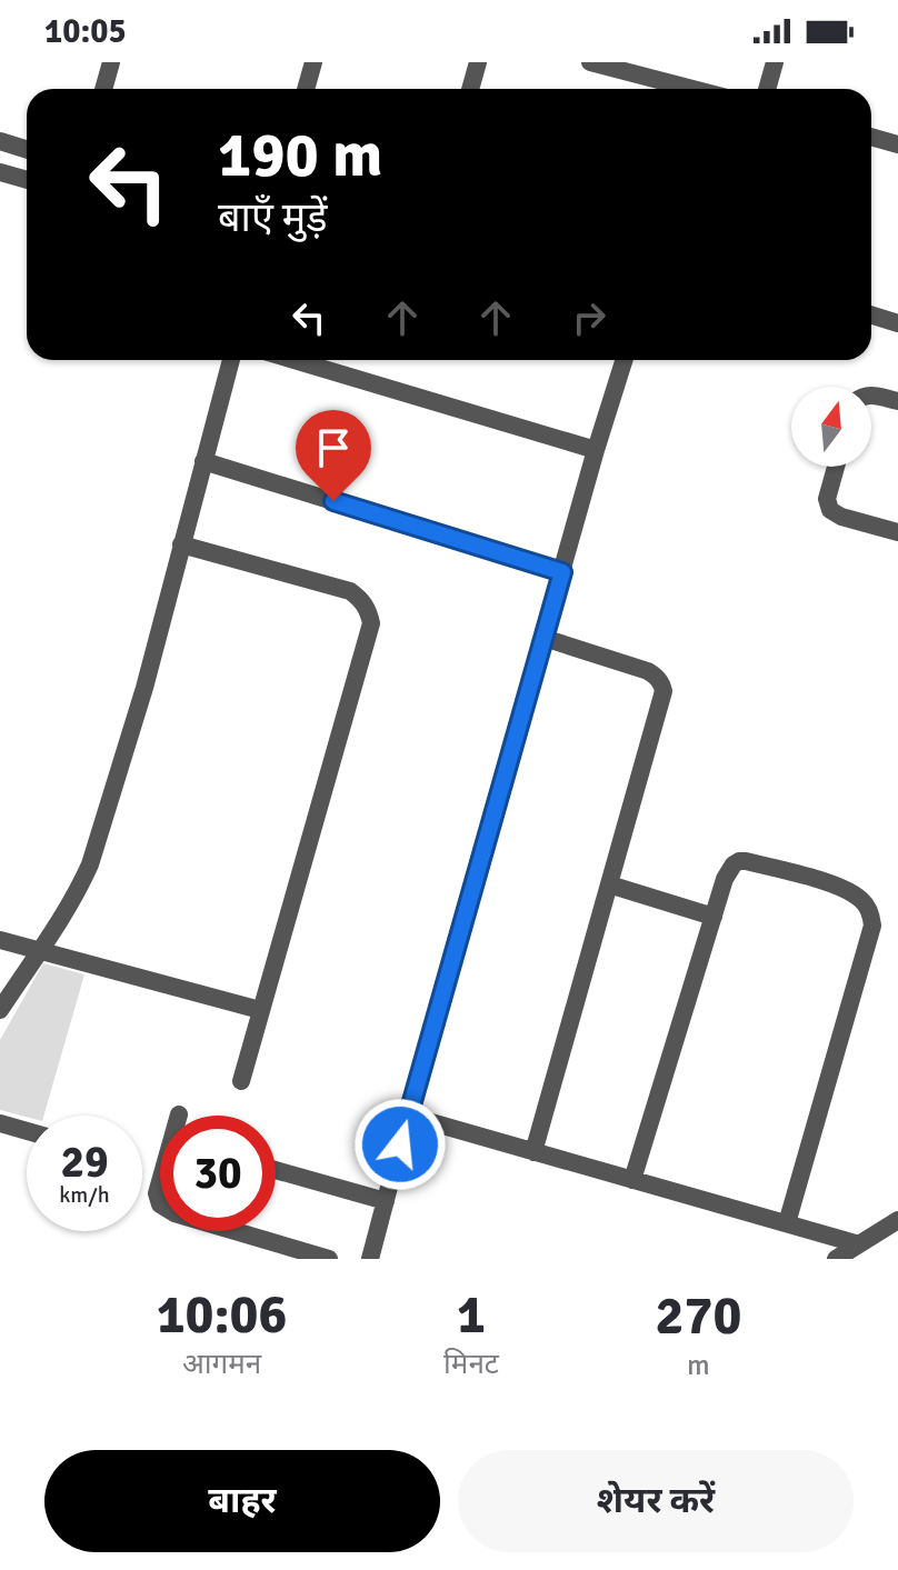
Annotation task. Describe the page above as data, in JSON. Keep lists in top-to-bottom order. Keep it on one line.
{"north":"top","page":{"status":"10:05","turn":["190 m","बाएँ मुड़ें"],"speed":"29 km/h","limit":"30","eta":["10:06","आगमन","1","मिनट","270","m"],"buttons":["बाहर","शेयर करें"]}}
